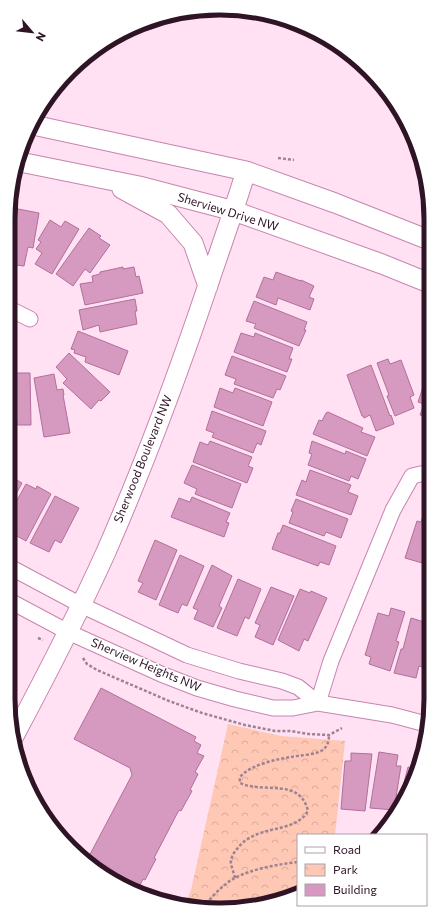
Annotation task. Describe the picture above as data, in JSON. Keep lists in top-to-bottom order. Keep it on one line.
{"streets":{"street":["Sherview Drive NW","Sherwood Boulevard NW","Sherview Heights NW"]},"crossings":[["Sherview Drive NW","Sherwood Boulevard NW"],["Sherwood Boulevard NW","Sherview Heights NW"]],"legend":["Road","Park","Building"],"north":"bottom right"}
